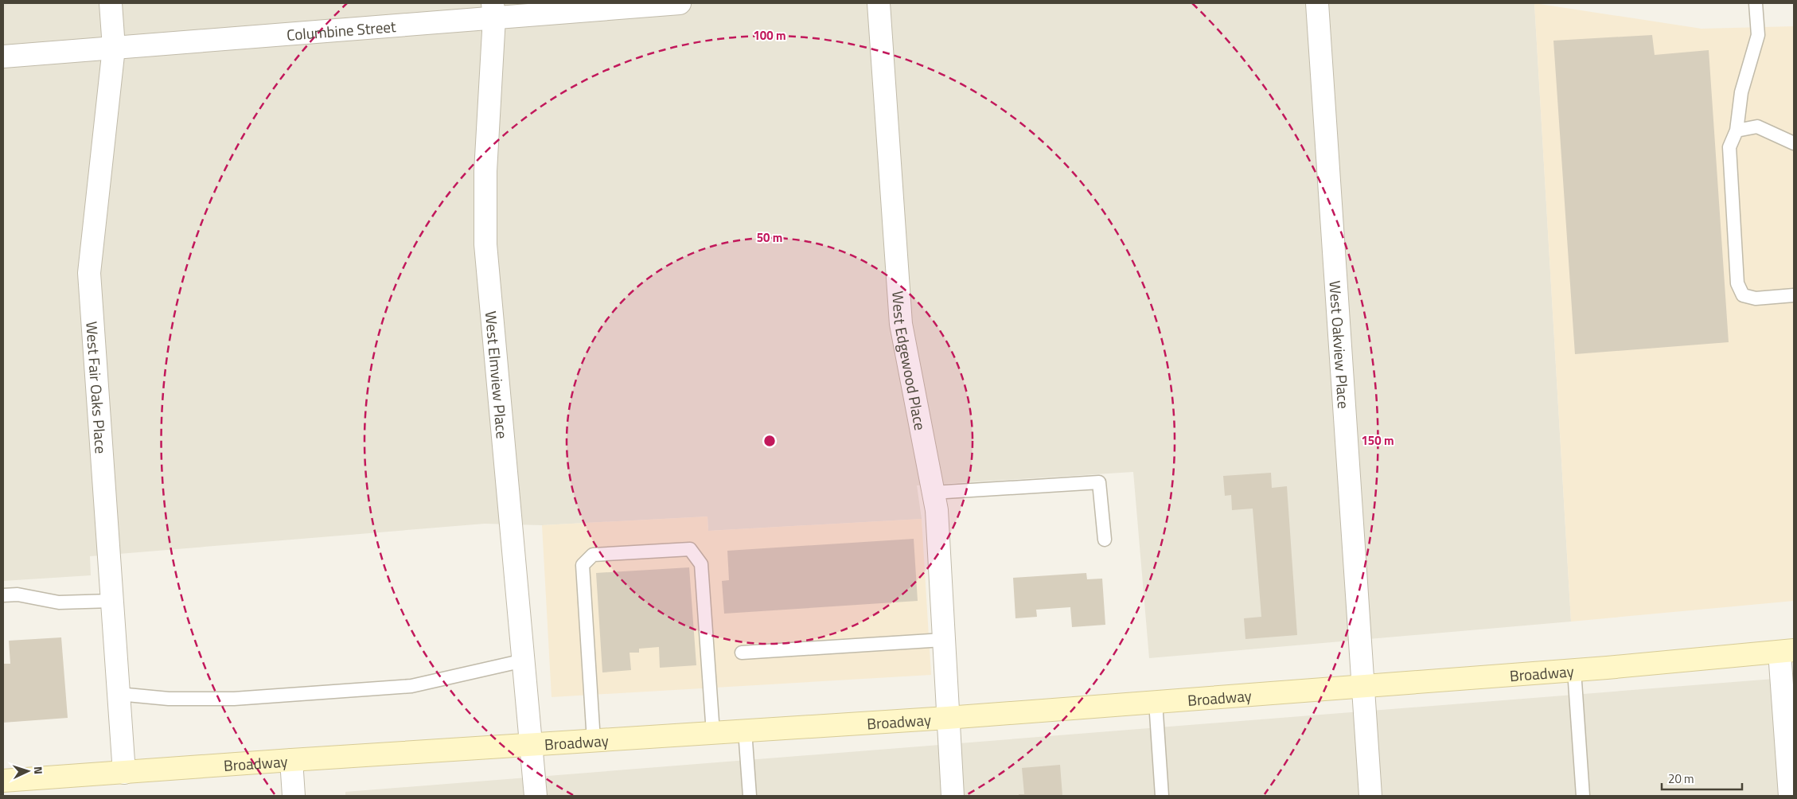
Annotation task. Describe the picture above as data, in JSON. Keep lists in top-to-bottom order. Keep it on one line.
{"streets":{"main road":["Broadway"],"street":["Columbine Street","West Oakview Place","West Edgewood Place","West Elmview Place","West Fair Oaks Place"]},"crossings":[["Columbine Street","West Elmview Place"],["Columbine Street","West Fair Oaks Place"],["West Oakview Place","Broadway"],["West Edgewood Place","Broadway"],["West Elmview Place","Broadway"],["West Fair Oaks Place","Broadway"]],"scale_bar":"20 m","north":"right","rings":["100 m","50 m","150 m"]}
